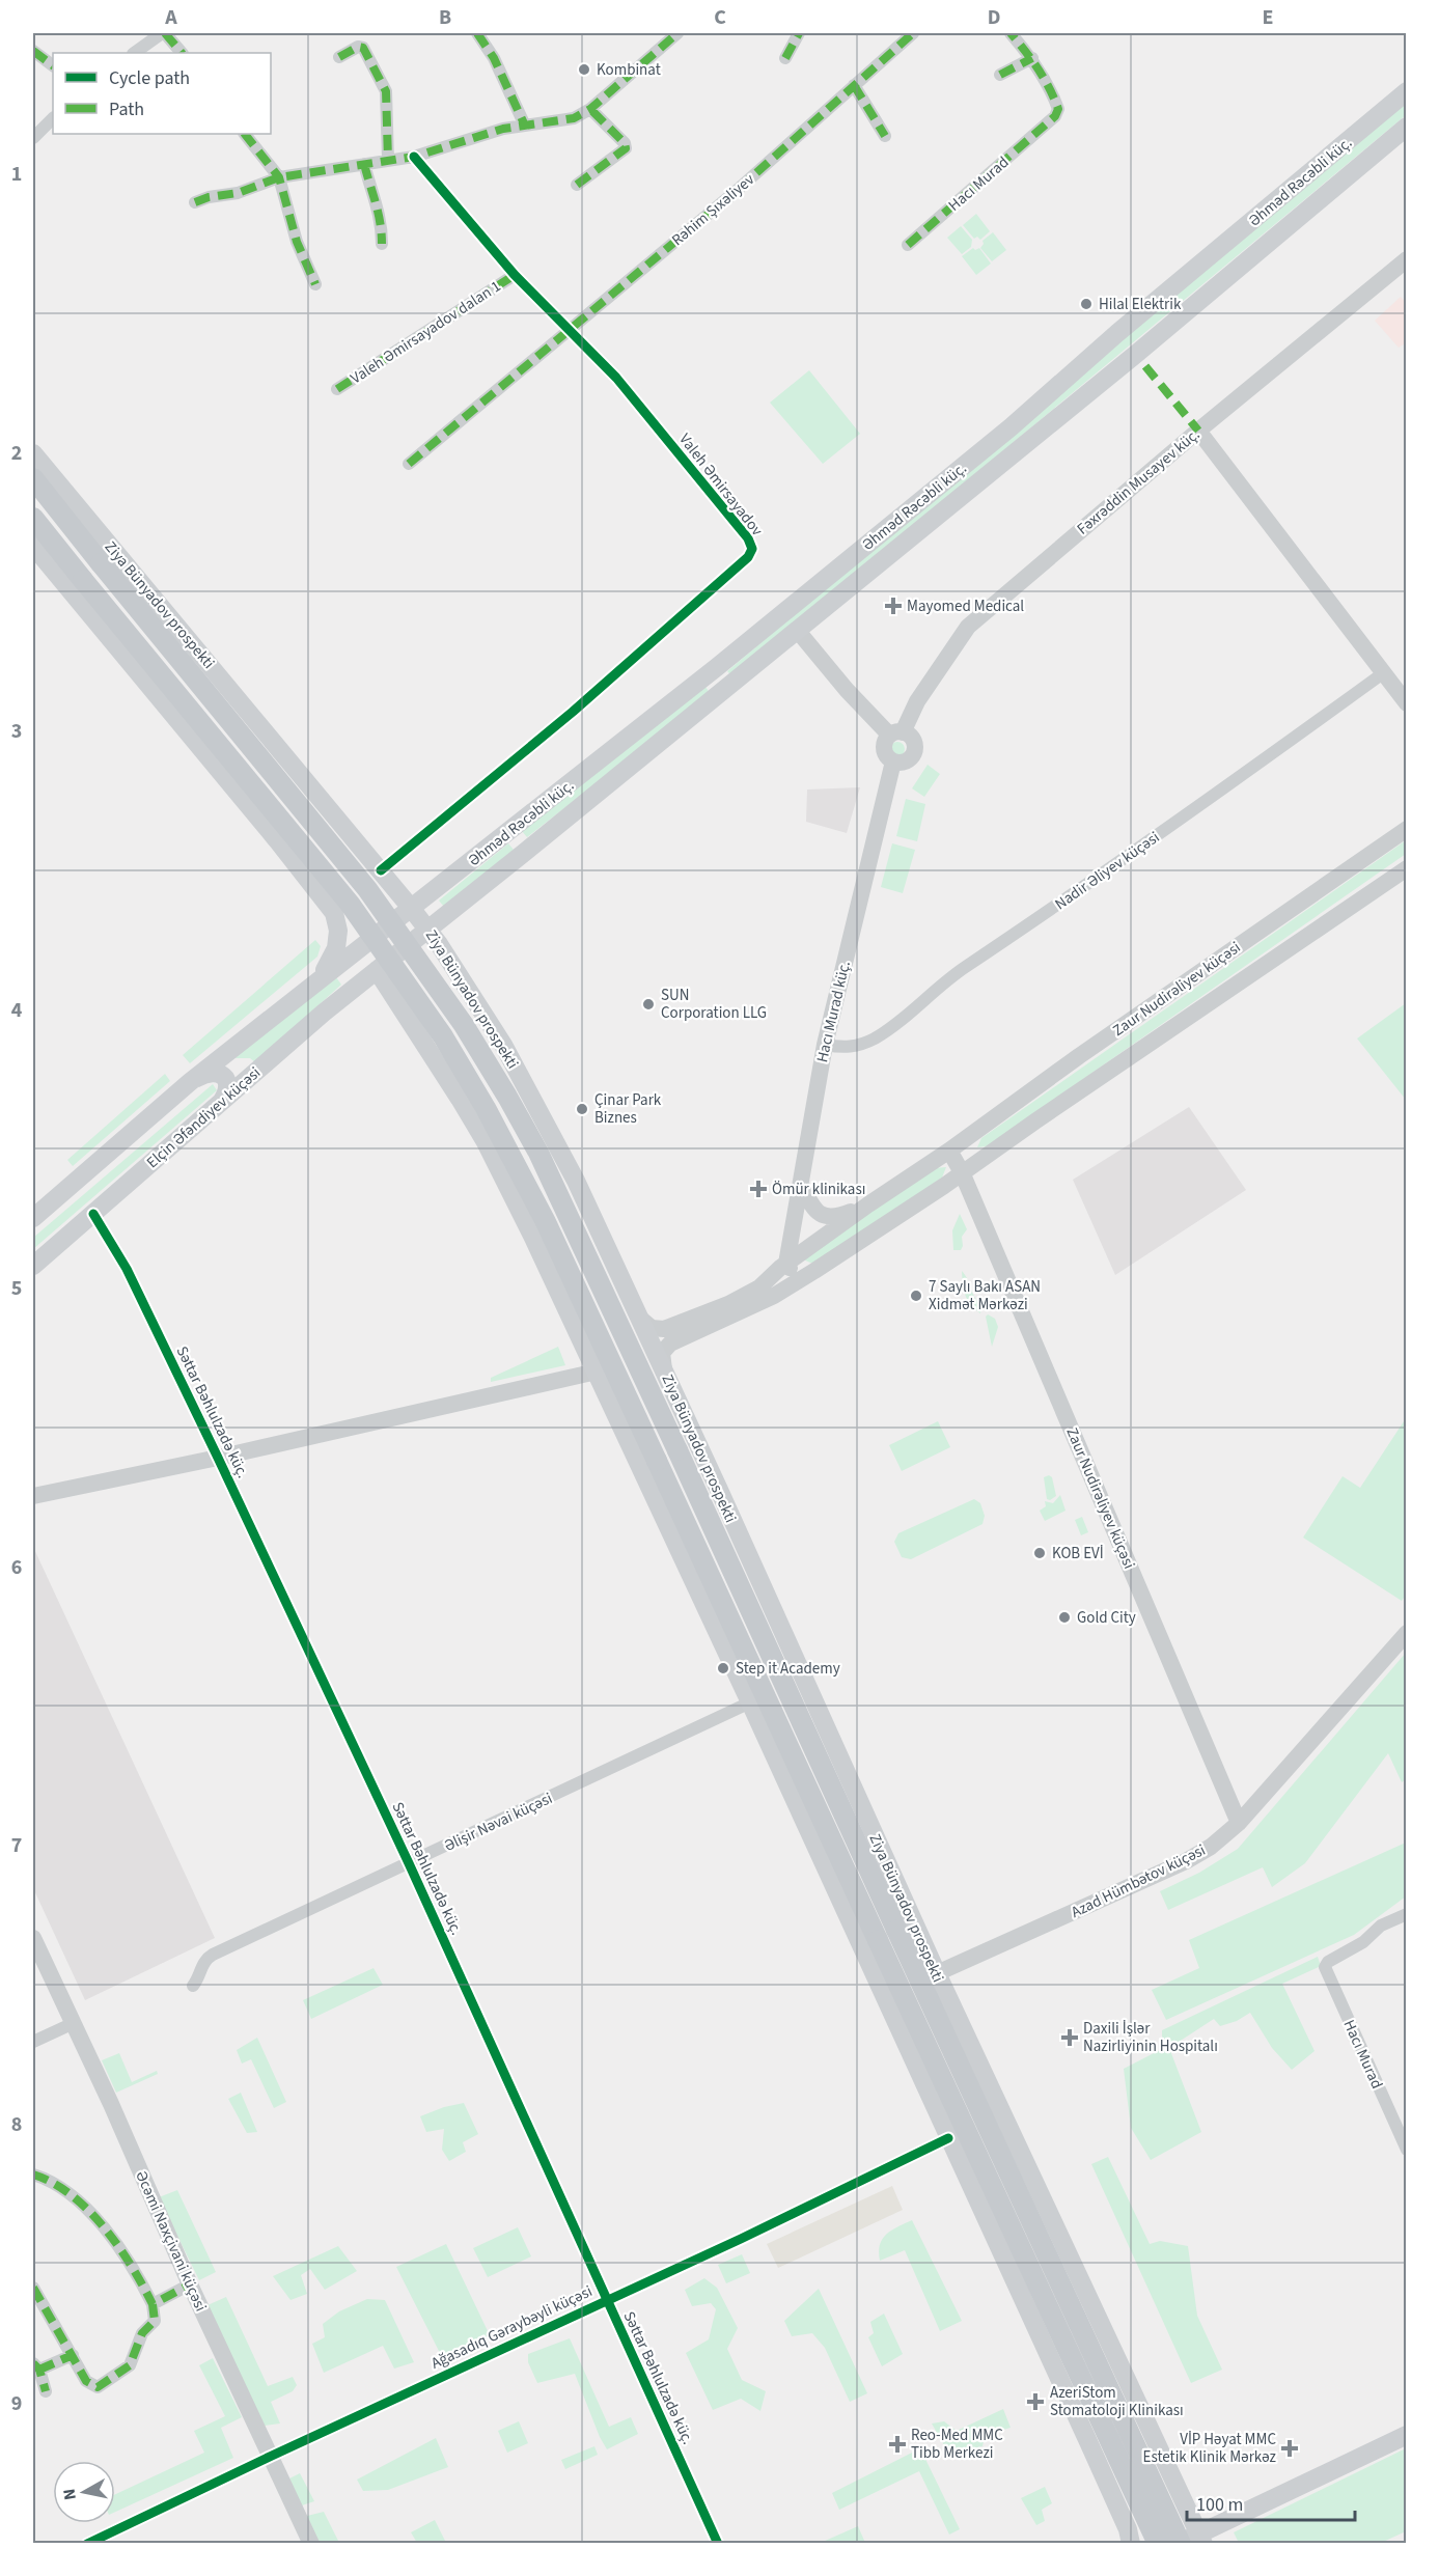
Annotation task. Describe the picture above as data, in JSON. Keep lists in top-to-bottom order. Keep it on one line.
{"streets":{"main road":["Əhməd Rəcəbli küç.","Ziya Bünyadov prospekti","Elçin Əfəndiyev küçəsi"],"street":["Hacı Murad","Rəhim Şıxəliyev","Valeh Əmirsayadov dalan 1","Fəxrəddin Musayev küç.","Valeh Əmirsayadov","Nadir Əliyev küçəsi","Zaur Nudirəliyev küçəsi","Hacı Murad küç.","Səttar Bəhlulzadə küç.","Əlişir Nəvai küçəsi","Azad Hümbətov küçəsi","Əcəmi Naxçivani küçəsi","Ağasadıq Gəraybəyli küçəsi"]},"crossings":[["Əhməd Rəcəbli küç.","Ziya Bünyadov prospekti"],["Əhməd Rəcəbli küç.","Elçin Əfəndiyev küçəsi"],["Rəhim Şıxəliyev","Valeh Əmirsayadov"],["Valeh Əmirsayadov dalan 1","Valeh Əmirsayadov"],["Fəxrəddin Musayev küç.","Hacı Murad küç."],["Valeh Əmirsayadov","Ziya Bünyadov prospekti"],["Ziya Bünyadov prospekti","Zaur Nudirəliyev küçəsi"],["Ziya Bünyadov prospekti","Azad Hümbətov küçəsi"],["Nadir Əliyev küçəsi","Hacı Murad küç."],["Zaur Nudirəliyev küçəsi","Hacı Murad küç."],["Zaur Nudirəliyev küçəsi","Azad Hümbətov küçəsi"],["Elçin Əfəndiyev küçəsi","Səttar Bəhlulzadə küç."],["Səttar Bəhlulzadə küç.","Əlişir Nəvai küçəsi"],["Səttar Bəhlulzadə küç.","Ağasadıq Gəraybəyli küçəsi"],["Əcəmi Naxçivani küçəsi","Ağasadıq Gəraybəyli küçəsi"]],"places":{"other":["Kombinat","Hilal Elektrik","SUN Corporation LLG","Çinar Park Biznes","7 Saylı Bakı ASAN Xidmət Mərkəzi","KOB EVİ","Gold City","Step it Academy"],"health":["Mayomed Medical","Ömür klinikası","Daxili İşlər Nazirliyinin Hospitalı","AzeriStom Stomatoloji Klinikası","Reo-Med MMC Tibb Merkezi","VİP Həyat MMC Estetik Klinik Mərkəz"]},"legend":["Cycle path","Path"],"scale_bar":"100 m","north":"left","grid":{"columns":["A","B","C","D","E"],"rows":["1","2","3","4","5","6","7","8","9"]}}
